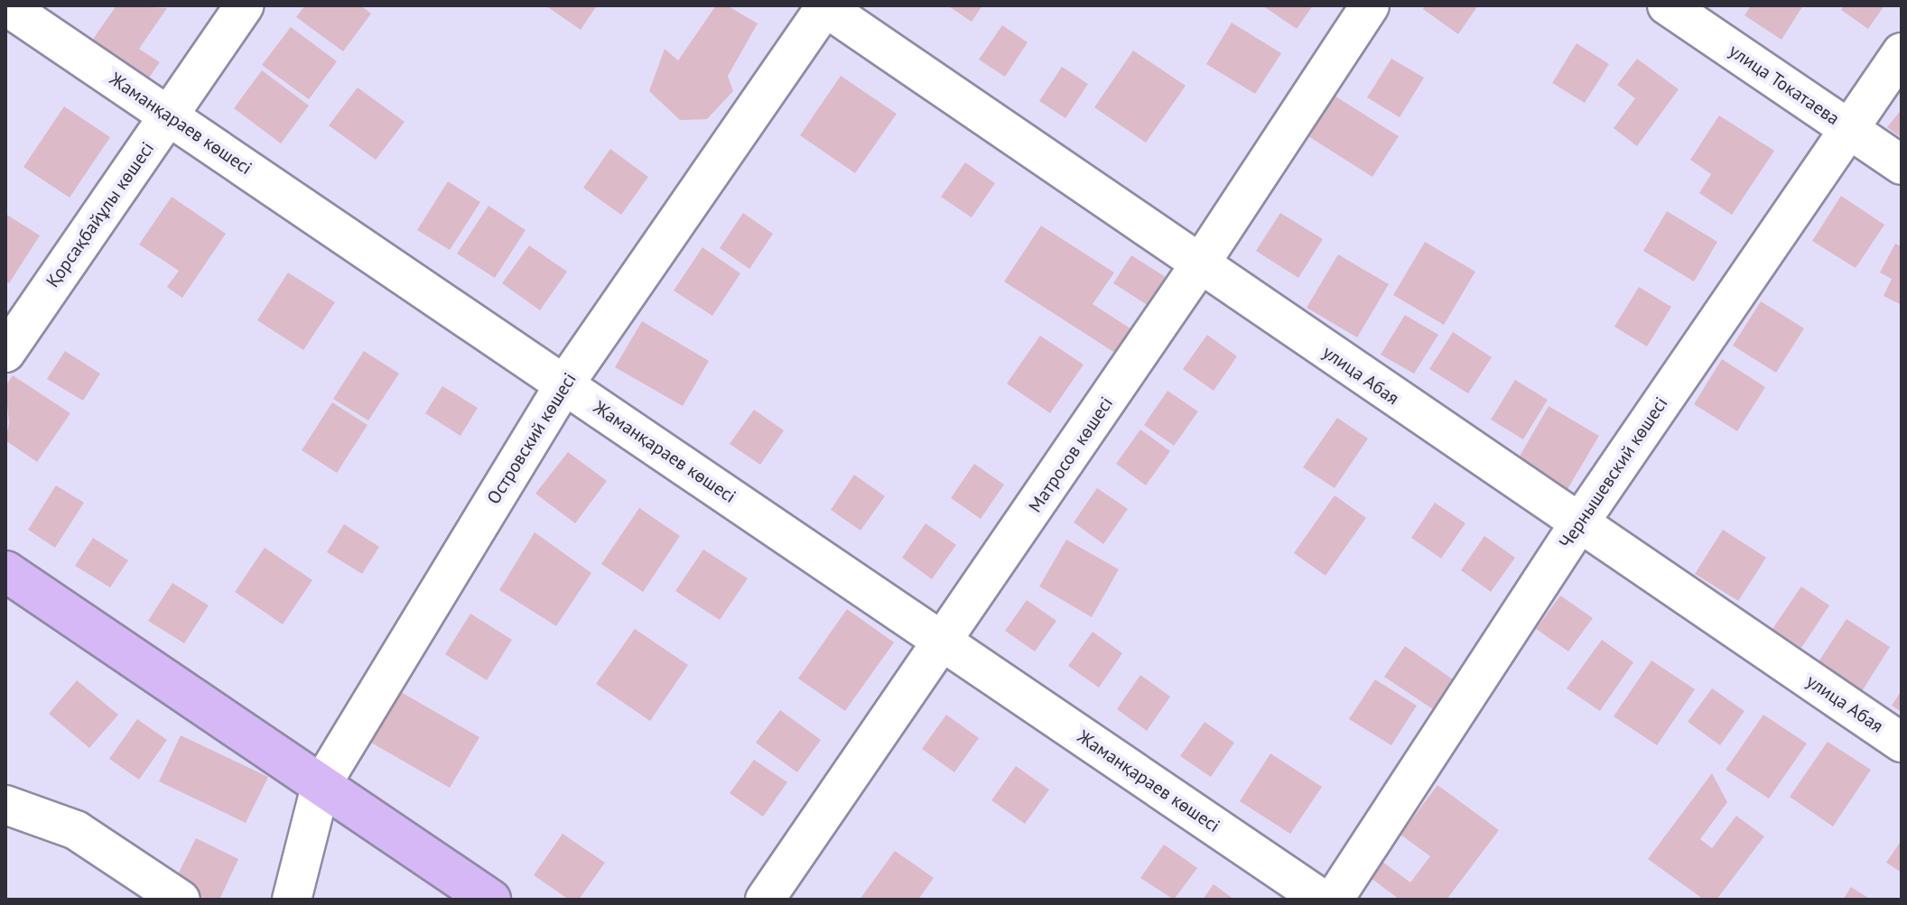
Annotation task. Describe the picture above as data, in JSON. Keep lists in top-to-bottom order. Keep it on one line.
{"streets":{"street":["улица Токатаева","Жаманқараев көшесі","Қорсақбайұлы көшесі","улица Абая","Островский көшесі","Матросов көшесі","Чернышевский көшесі"]},"crossings":[["улица Токатаева","Чернышевский көшесі"],["Жаманқараев көшесі","Қорсақбайұлы көшесі"],["Жаманқараев көшесі","Островский көшесі"],["Жаманқараев көшесі","Матросов көшесі"],["улица Абая","Островский көшесі"],["улица Абая","Матросов көшесі"],["улица Абая","Чернышевский көшесі"]]}
